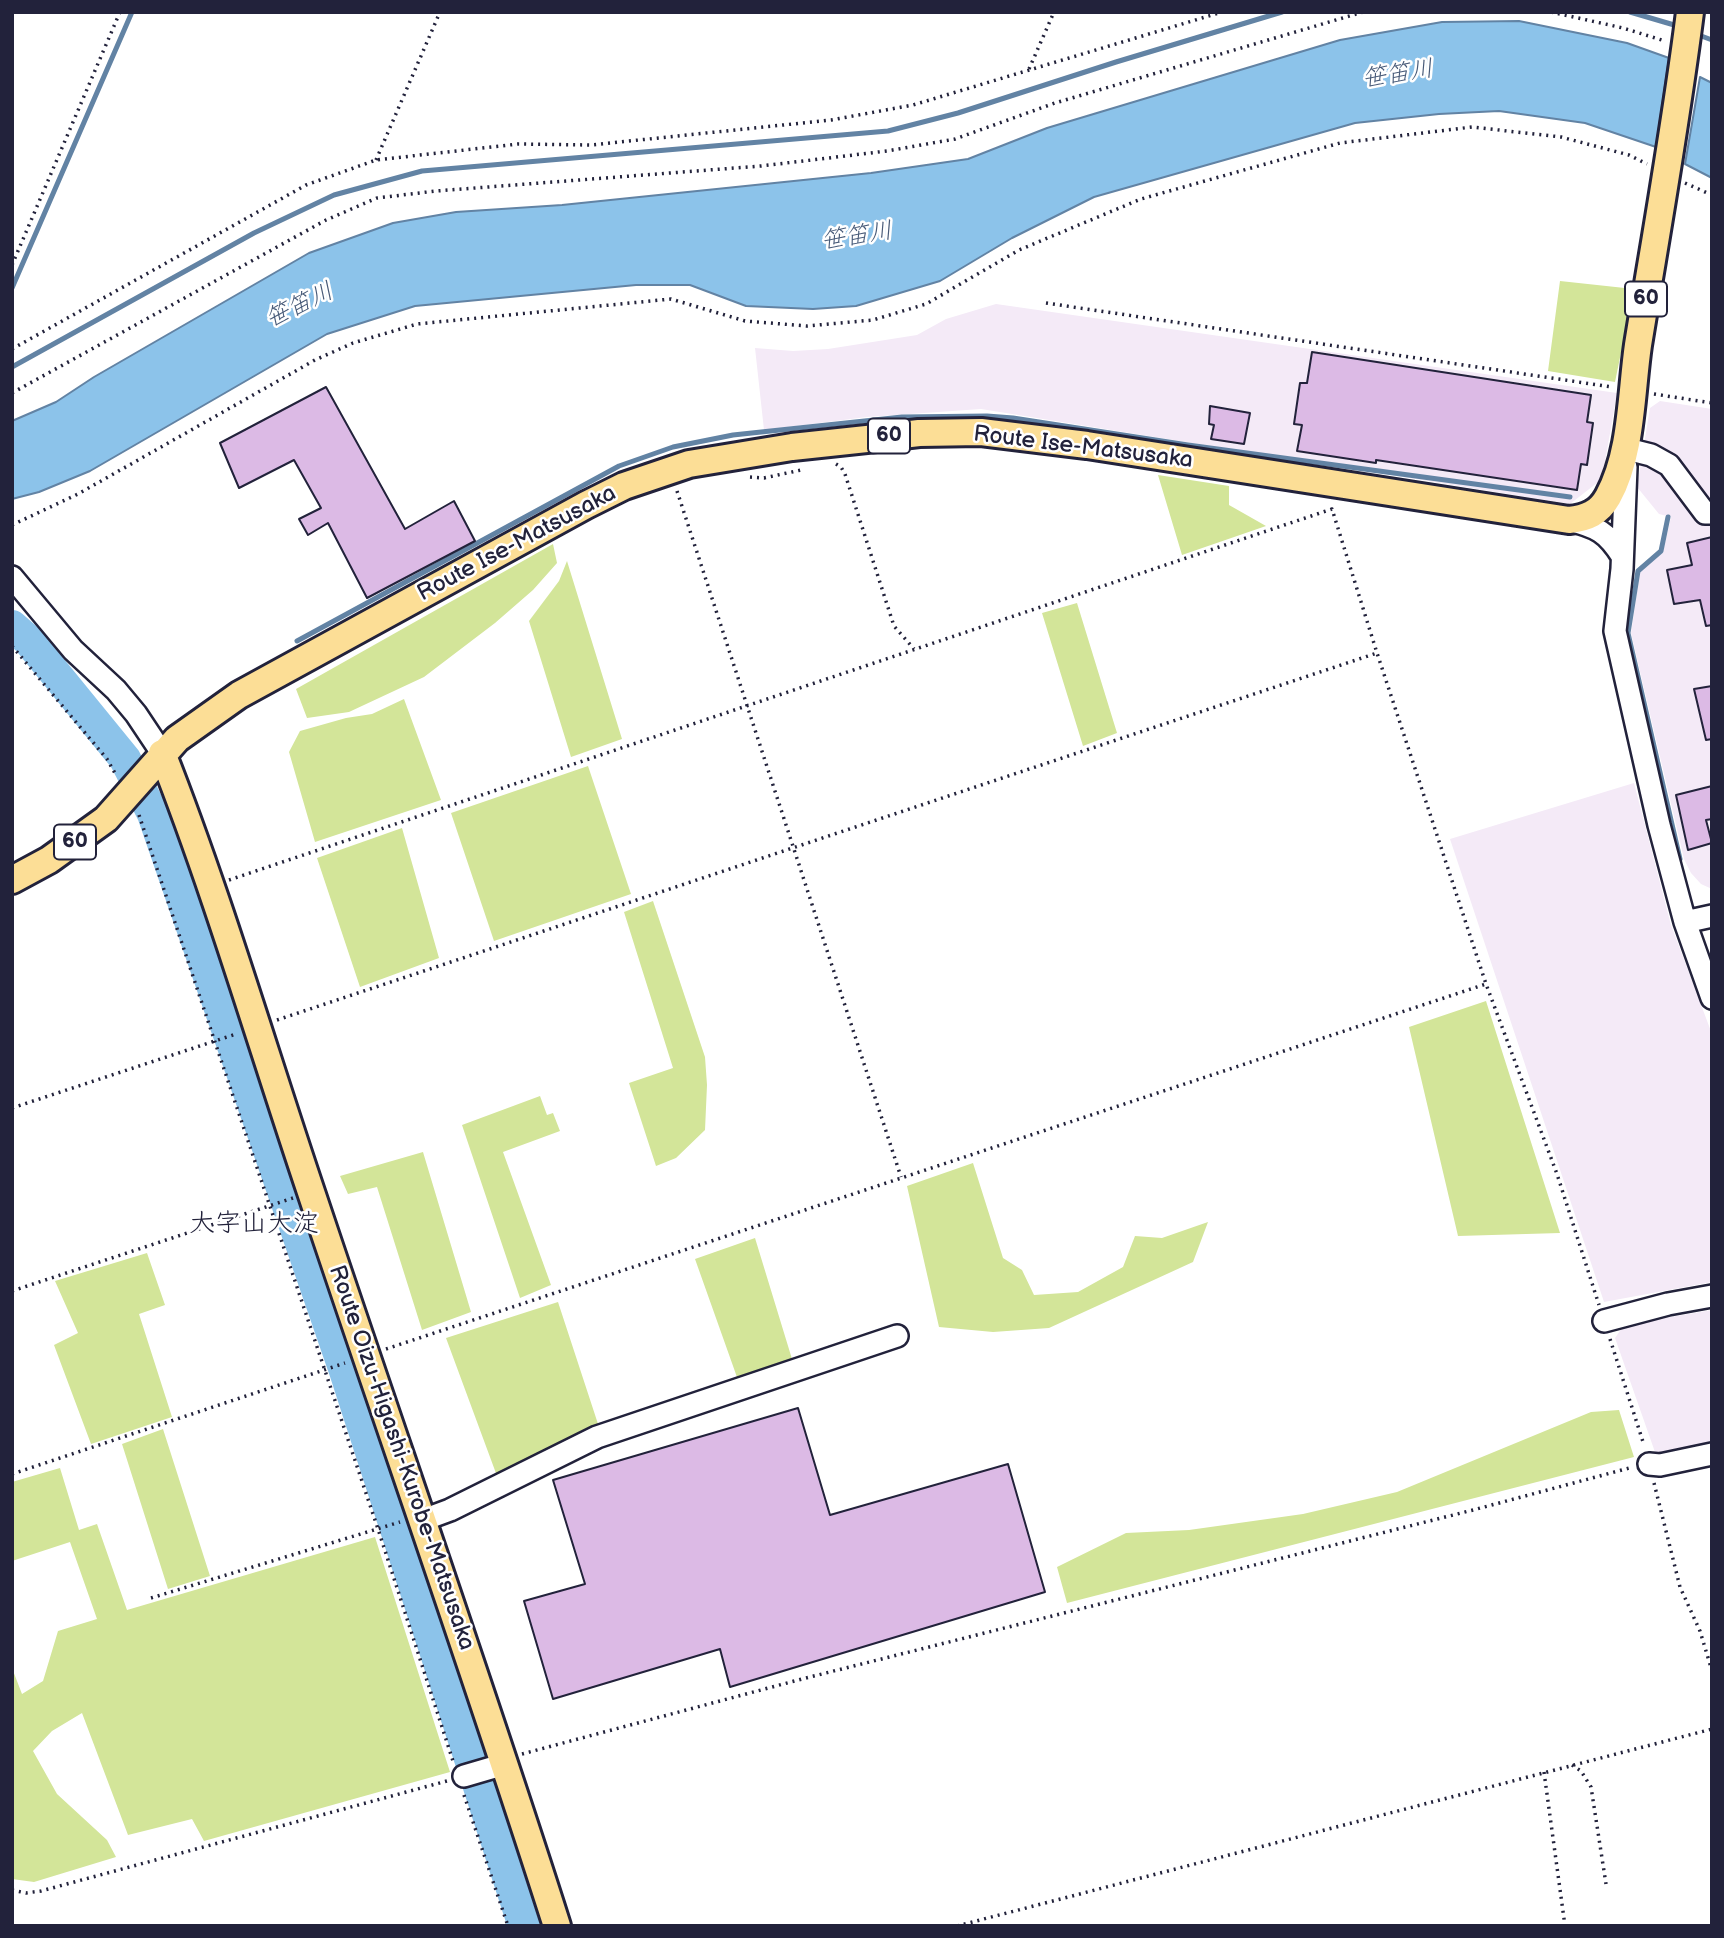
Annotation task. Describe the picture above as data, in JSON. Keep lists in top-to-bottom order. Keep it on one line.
{"streets":{"main road":["60","Route Ise-Matsusaka","Route Oizu-Higashi-Kurobe-Matsusaka"]},"crossings":[["60","Route Ise-Matsusaka"],["Route Ise-Matsusaka","Route Oizu-Higashi-Kurobe-Matsusaka"]],"districts":["大字山大淀"],"water":["笹笛川"]}
